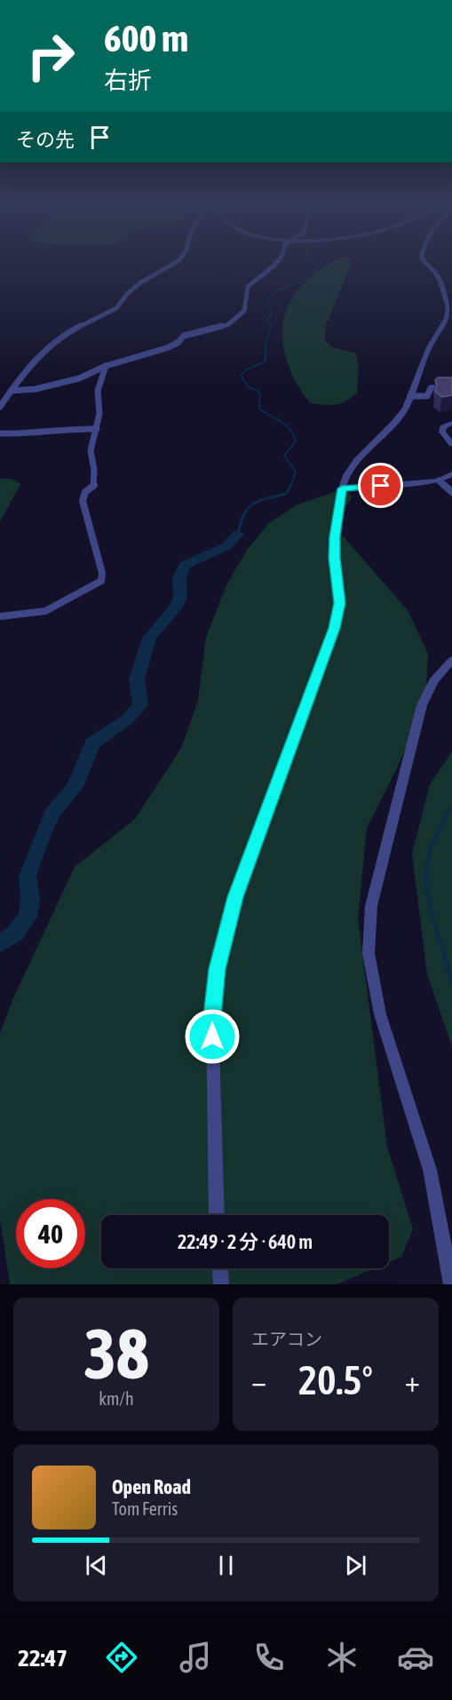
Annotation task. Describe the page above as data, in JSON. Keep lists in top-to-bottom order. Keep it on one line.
{"page":{"turn":["600 m","右折"],"then":"その先","limit":"40","trip":"22:49 · 2 分 · 640 m","tile":[["38","km/h"],"エアコン"],"heat":["−","20.5°","+"],"song":["Open Road","Tom Ferris"],"tabs":"22:47"}}
